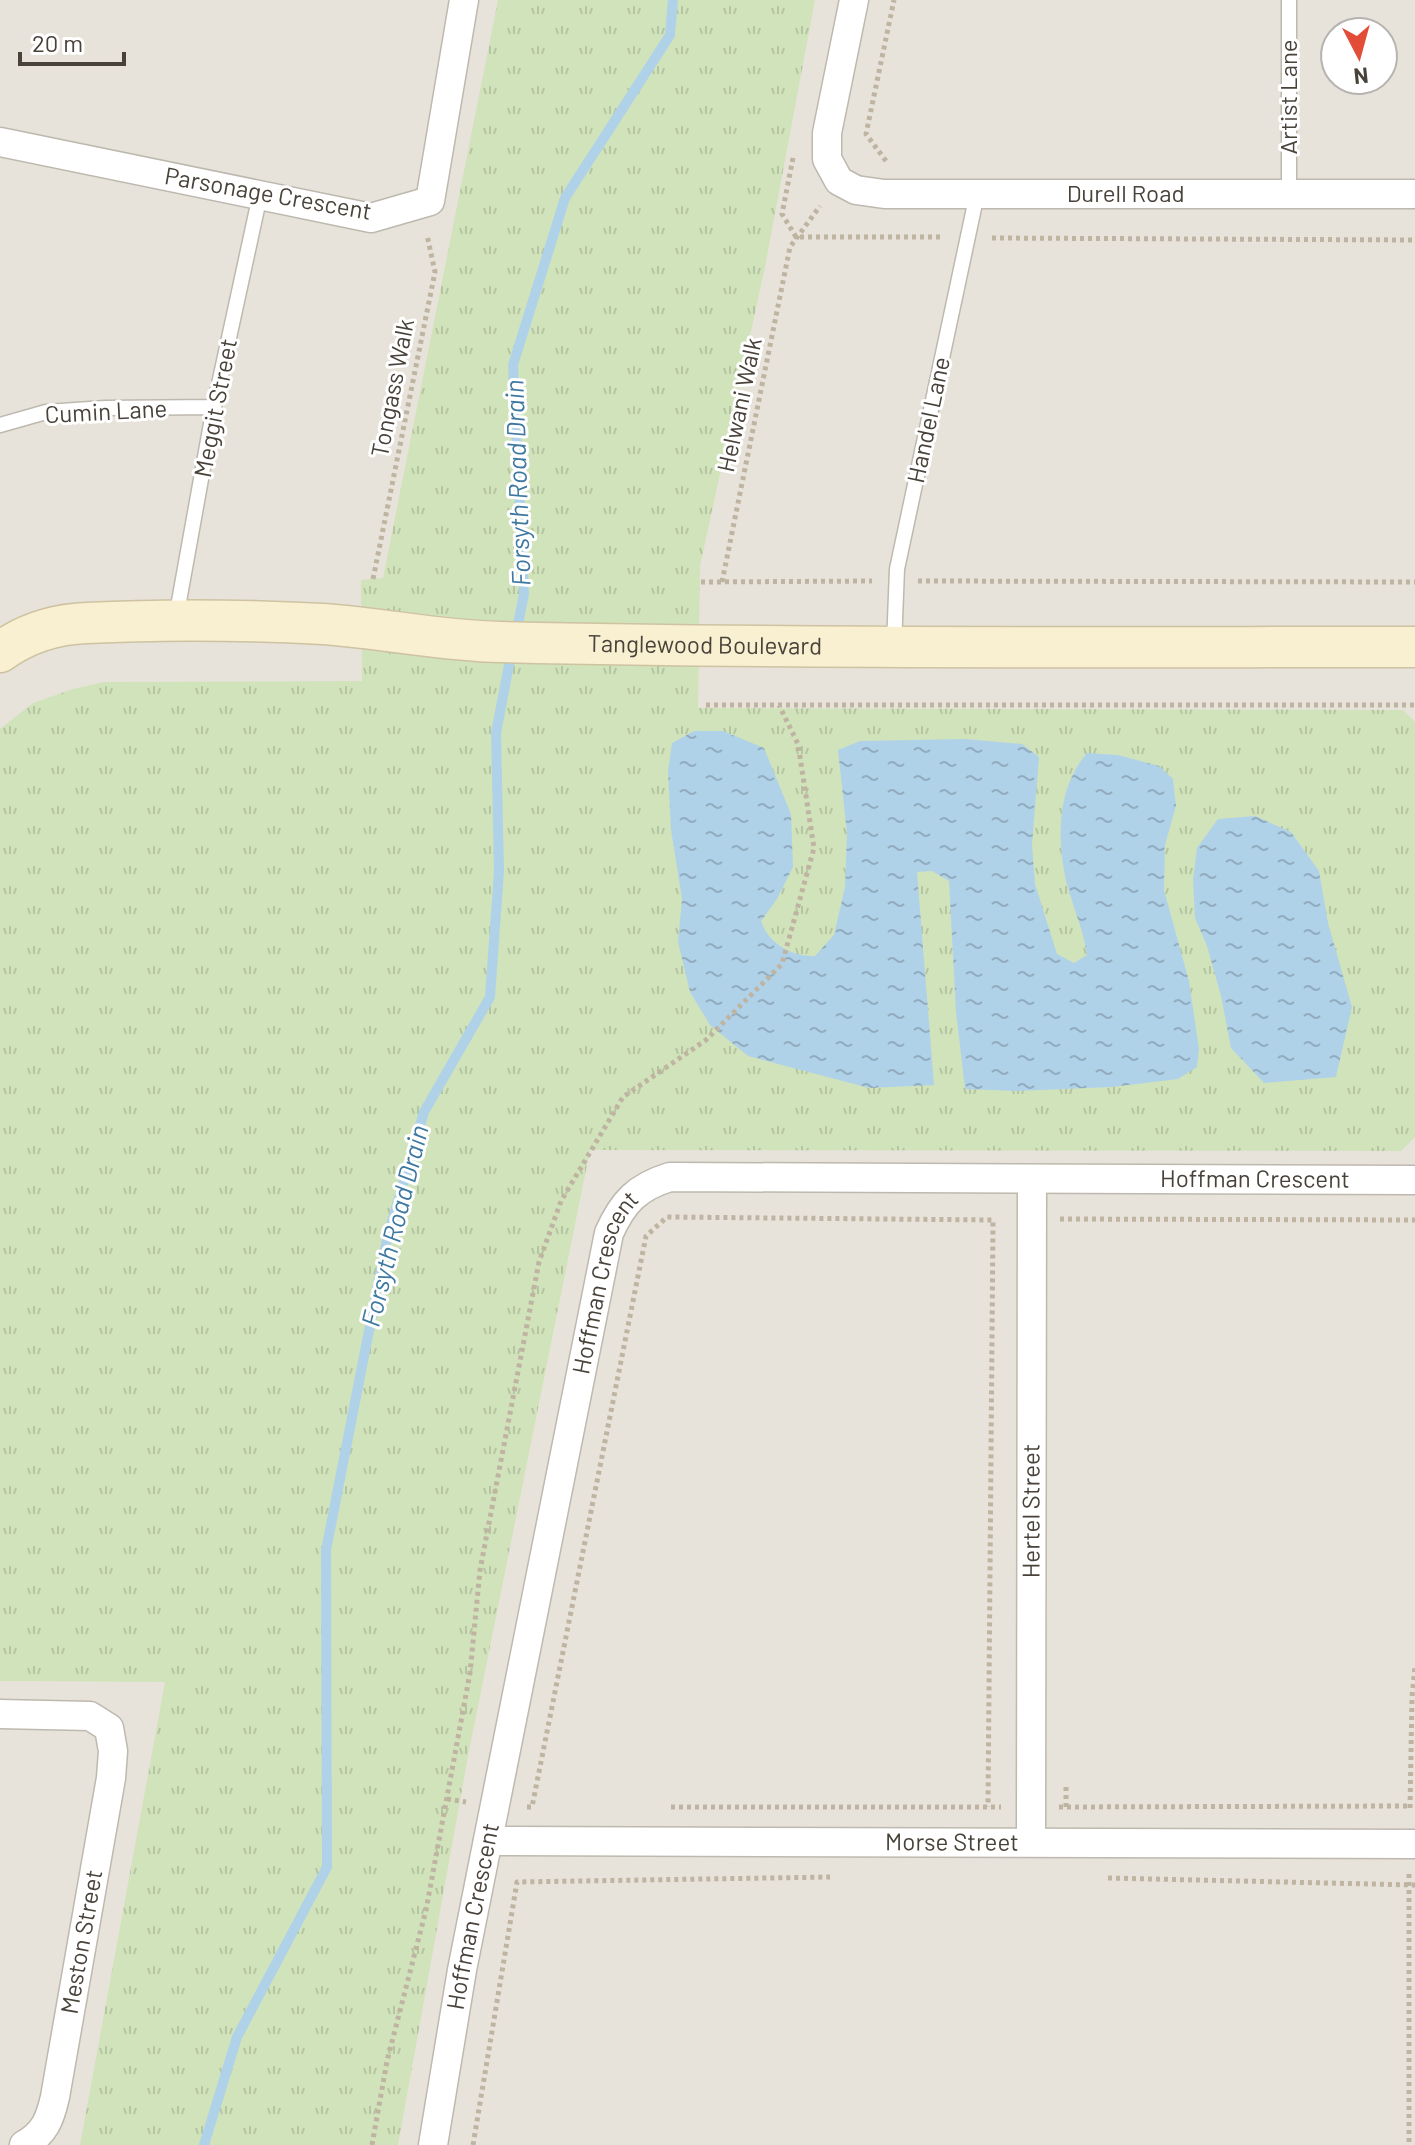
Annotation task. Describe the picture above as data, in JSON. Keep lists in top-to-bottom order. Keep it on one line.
{"streets":{"street":["Parsonage Crescent","Durell Road","Tanglewood Boulevard","Hoffman Crescent","Hertel Street","Morse Street","Meston Street"],"lane":["Artist Lane","Meggit Street","Cumin Lane","Handel Lane"],"path":["Tongass Walk","Helwani Walk"]},"crossings":[["Artist Lane","Durell Road"],["Parsonage Crescent","Tongass Walk"],["Parsonage Crescent","Meggit Street"],["Durell Road","Handel Lane"],["Meggit Street","Cumin Lane"],["Meggit Street","Tanglewood Boulevard"],["Handel Lane","Tanglewood Boulevard"],["Hoffman Crescent","Hertel Street"],["Hoffman Crescent","Morse Street"],["Hertel Street","Morse Street"]],"water":["Forsyth Road Drain"],"scale_bar":"20 m","north":"bottom"}
